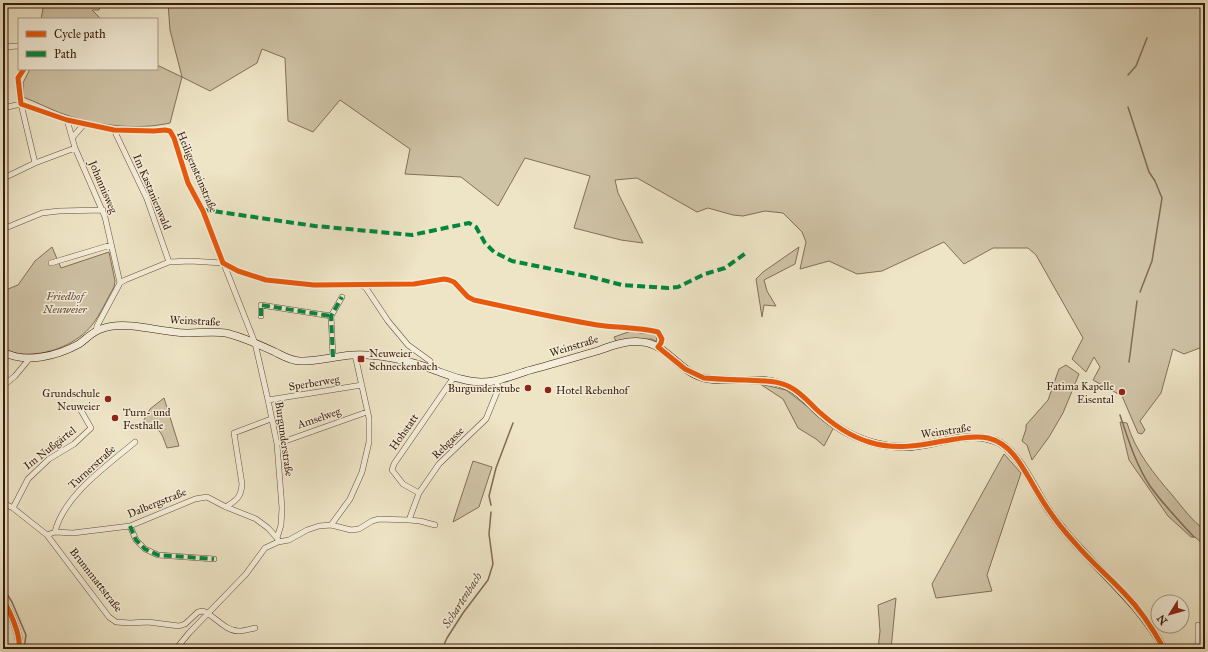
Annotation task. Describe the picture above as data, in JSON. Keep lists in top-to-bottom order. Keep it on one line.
{"streets":{"main road":["Weinstraße"],"street":["Heiligensteinstraße","Johannisweg","Im Kastanienwald","Sperberweg","Amselweg","Hohstatt","Burgunderstraße","Rebgasse","Im Nußgärtel","Turnerstraße","Dalbergstraße","Brunnmattstraße"]},"crossings":[["Heiligensteinstraße","Johannisweg"],["Heiligensteinstraße","Im Kastanienwald"],["Heiligensteinstraße","Weinstraße"],["Heiligensteinstraße","Burgunderstraße"],["Weinstraße","Hohstatt"],["Weinstraße","Burgunderstraße"],["Weinstraße","Rebgasse"],["Sperberweg","Burgunderstraße"],["Amselweg","Burgunderstraße"],["Hohstatt","Rebgasse"],["Burgunderstraße","Dalbergstraße"],["Im Nußgärtel","Brunnmattstraße"],["Turnerstraße","Dalbergstraße"],["Dalbergstraße","Brunnmattstraße"]],"water":["Schartenbach"],"parks":["Friedhof Neuweier"],"places":{"transit":["Neuweier Schneckenbach"],"other":["Burgunderstube","Hotel Rebenhof","Fatima Kapelle Eisental","Grundschule Neuweier","Turn- und Festhalle"]},"legend":["Cycle path","Path"],"north":"bottom left"}
